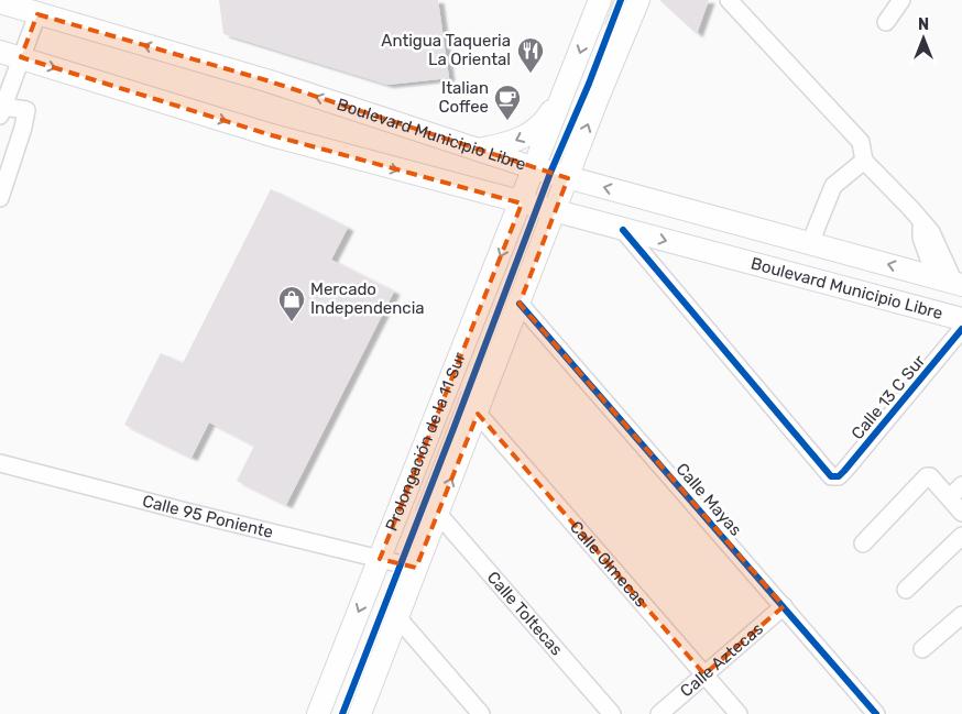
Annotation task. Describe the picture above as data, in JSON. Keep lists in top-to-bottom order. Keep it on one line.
{"streets":{"main road":["Boulevard Municipio Libre","Prolongación de la 11 Sur"],"street":["Calle 13 C Sur","Calle Mayas","Calle 95 Poniente","Calle Olmecas","Calle Toltecas","Calle Aztecas"]},"crossings":[["Boulevard Municipio Libre","Calle 13 C Sur"],["Boulevard Municipio Libre","Prolongación de la 11 Sur"],["Prolongación de la 11 Sur","Calle 95 Poniente"],["Calle Mayas","Calle Aztecas"],["Calle Olmecas","Calle Aztecas"]],"places":{"restaurant":["Antigua Taqueria La Oriental"],"cafe":["Italian Coffee"],"shop":["Mercado Independencia"]},"north":"top"}
